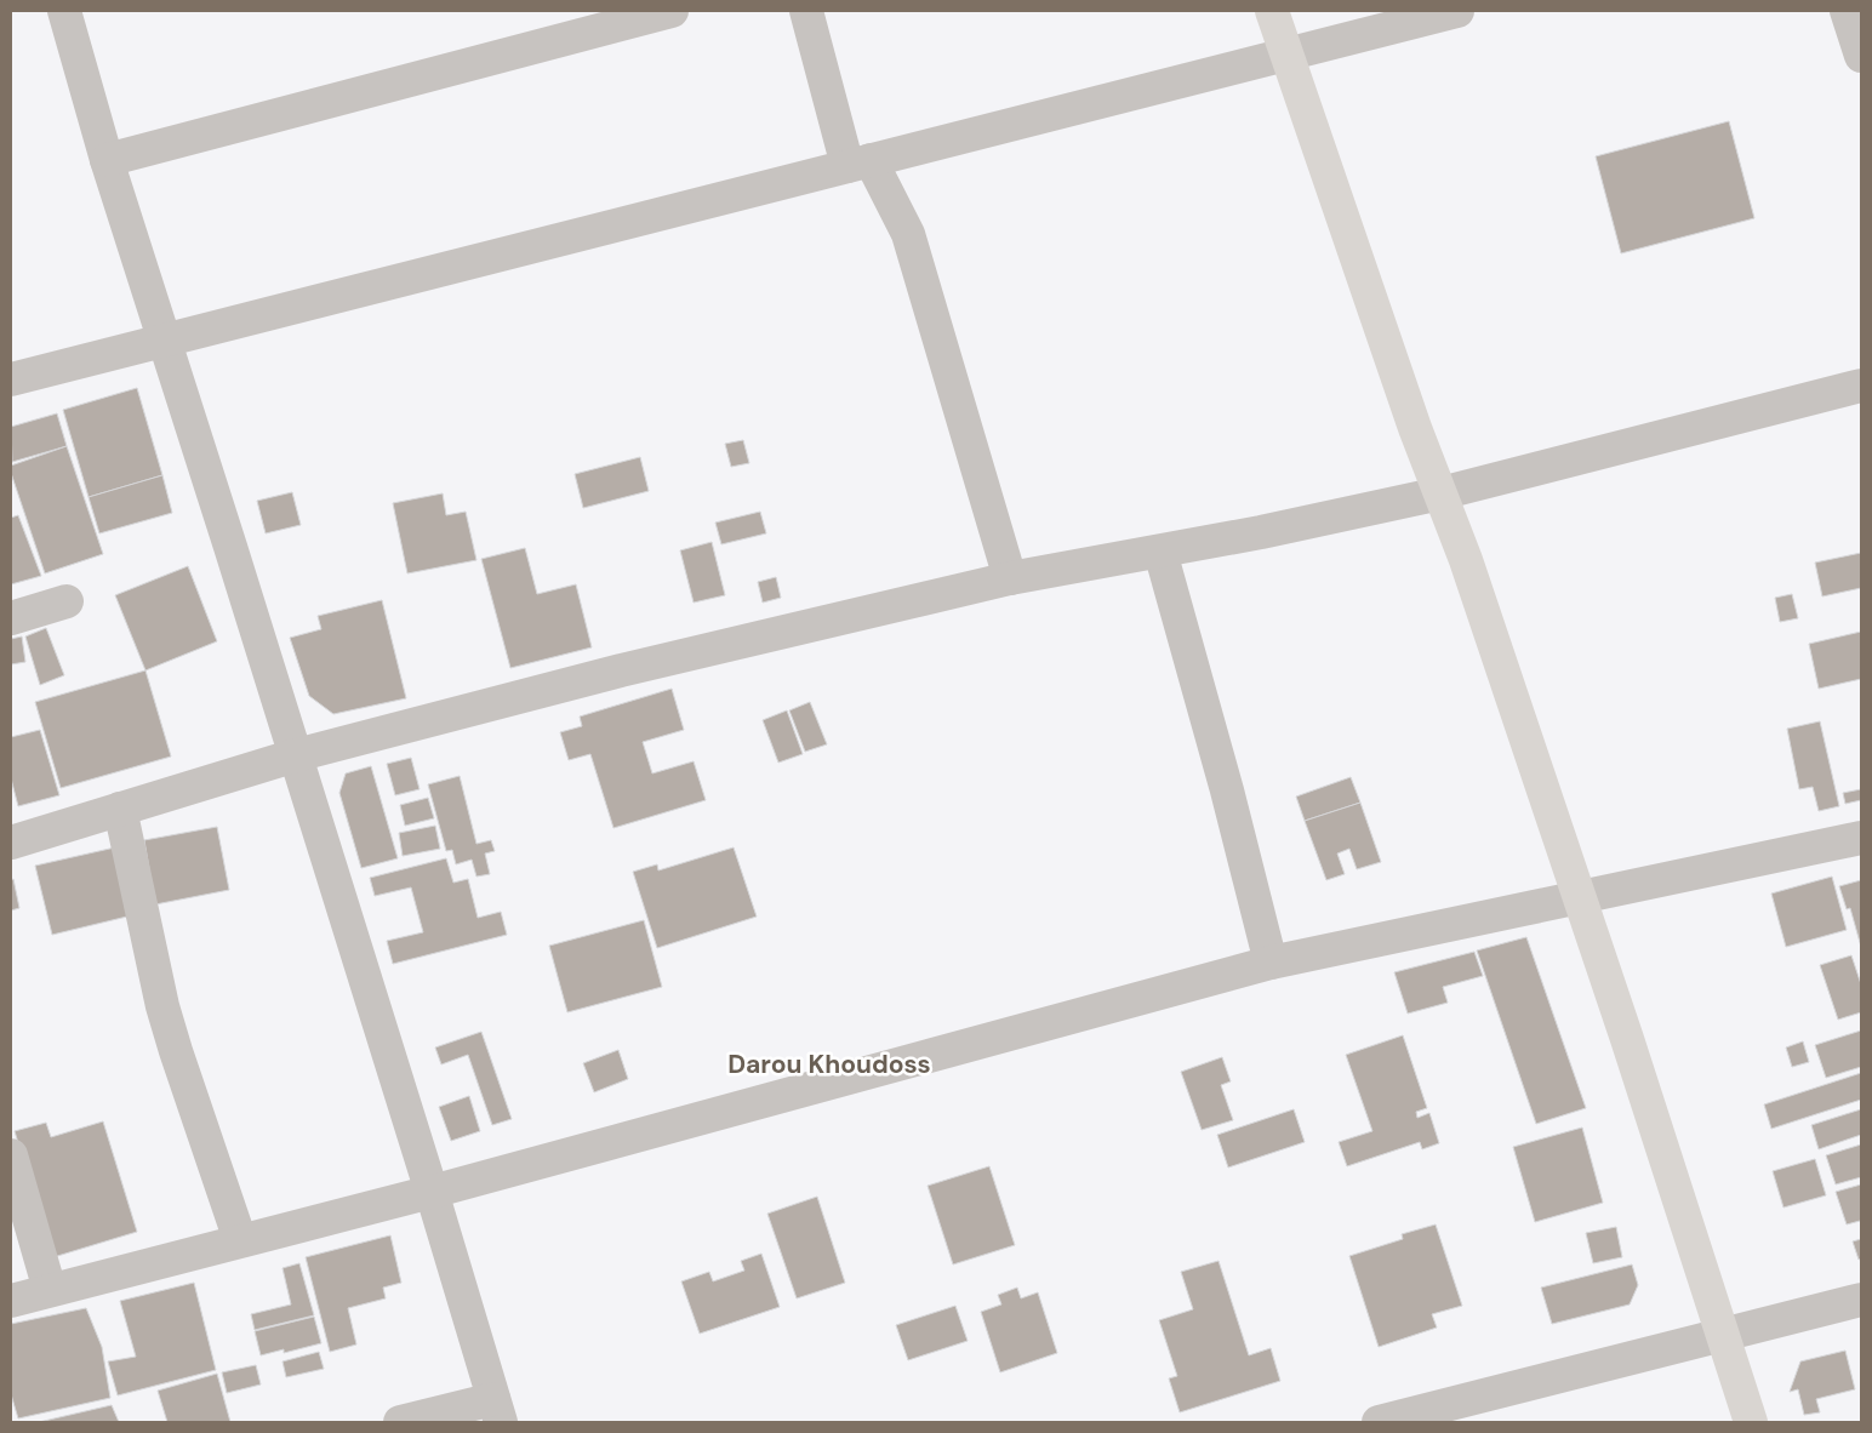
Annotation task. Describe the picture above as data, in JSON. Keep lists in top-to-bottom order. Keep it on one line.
{"districts":["Darou Khoudoss"]}
